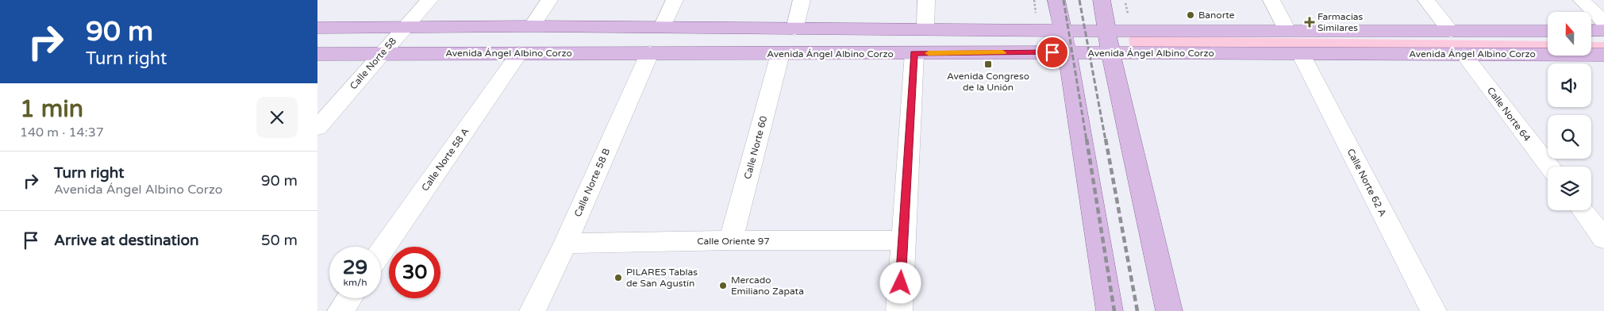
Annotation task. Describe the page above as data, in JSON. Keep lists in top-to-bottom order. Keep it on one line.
{"streets":{"main road":["Avenida Ángel Albino Corzo"],"street":["Calle Norte 58","Calle Norte 64","Calle Norte 60","Calle Norte 58 A","Calle Norte 58 B","Calle Norte 62 A","Calle Oriente 97"]},"crossings":[["Avenida Ángel Albino Corzo","Calle Norte 58"],["Avenida Ángel Albino Corzo","Calle Norte 64"],["Avenida Ángel Albino Corzo","Calle Norte 60"],["Avenida Ángel Albino Corzo","Calle Norte 58 A"],["Avenida Ángel Albino Corzo","Calle Norte 58 B"],["Avenida Ángel Albino Corzo","Calle Norte 62 A"],["Calle Norte 60","Calle Oriente 97"],["Calle Norte 58 B","Calle Oriente 97"]],"places":{"other":["Banorte","PILARES Tablas de San Agustín","Mercado Emiliano Zapata"],"health":["Farmacias Similares"],"transit":["Avenida Congreso de la Unión"]},"north":"top","page":{"turn":["90 m","Turn right"],"heading":["1 min","140 m · 14:37"],"list":[{"name":"Turn right","note":"Avenida Ángel Albino Corzo","value":"90 m"},{"name":"Arrive at destination","value":"50 m"}],"speed":"29 km/h","limit":"30"}}
